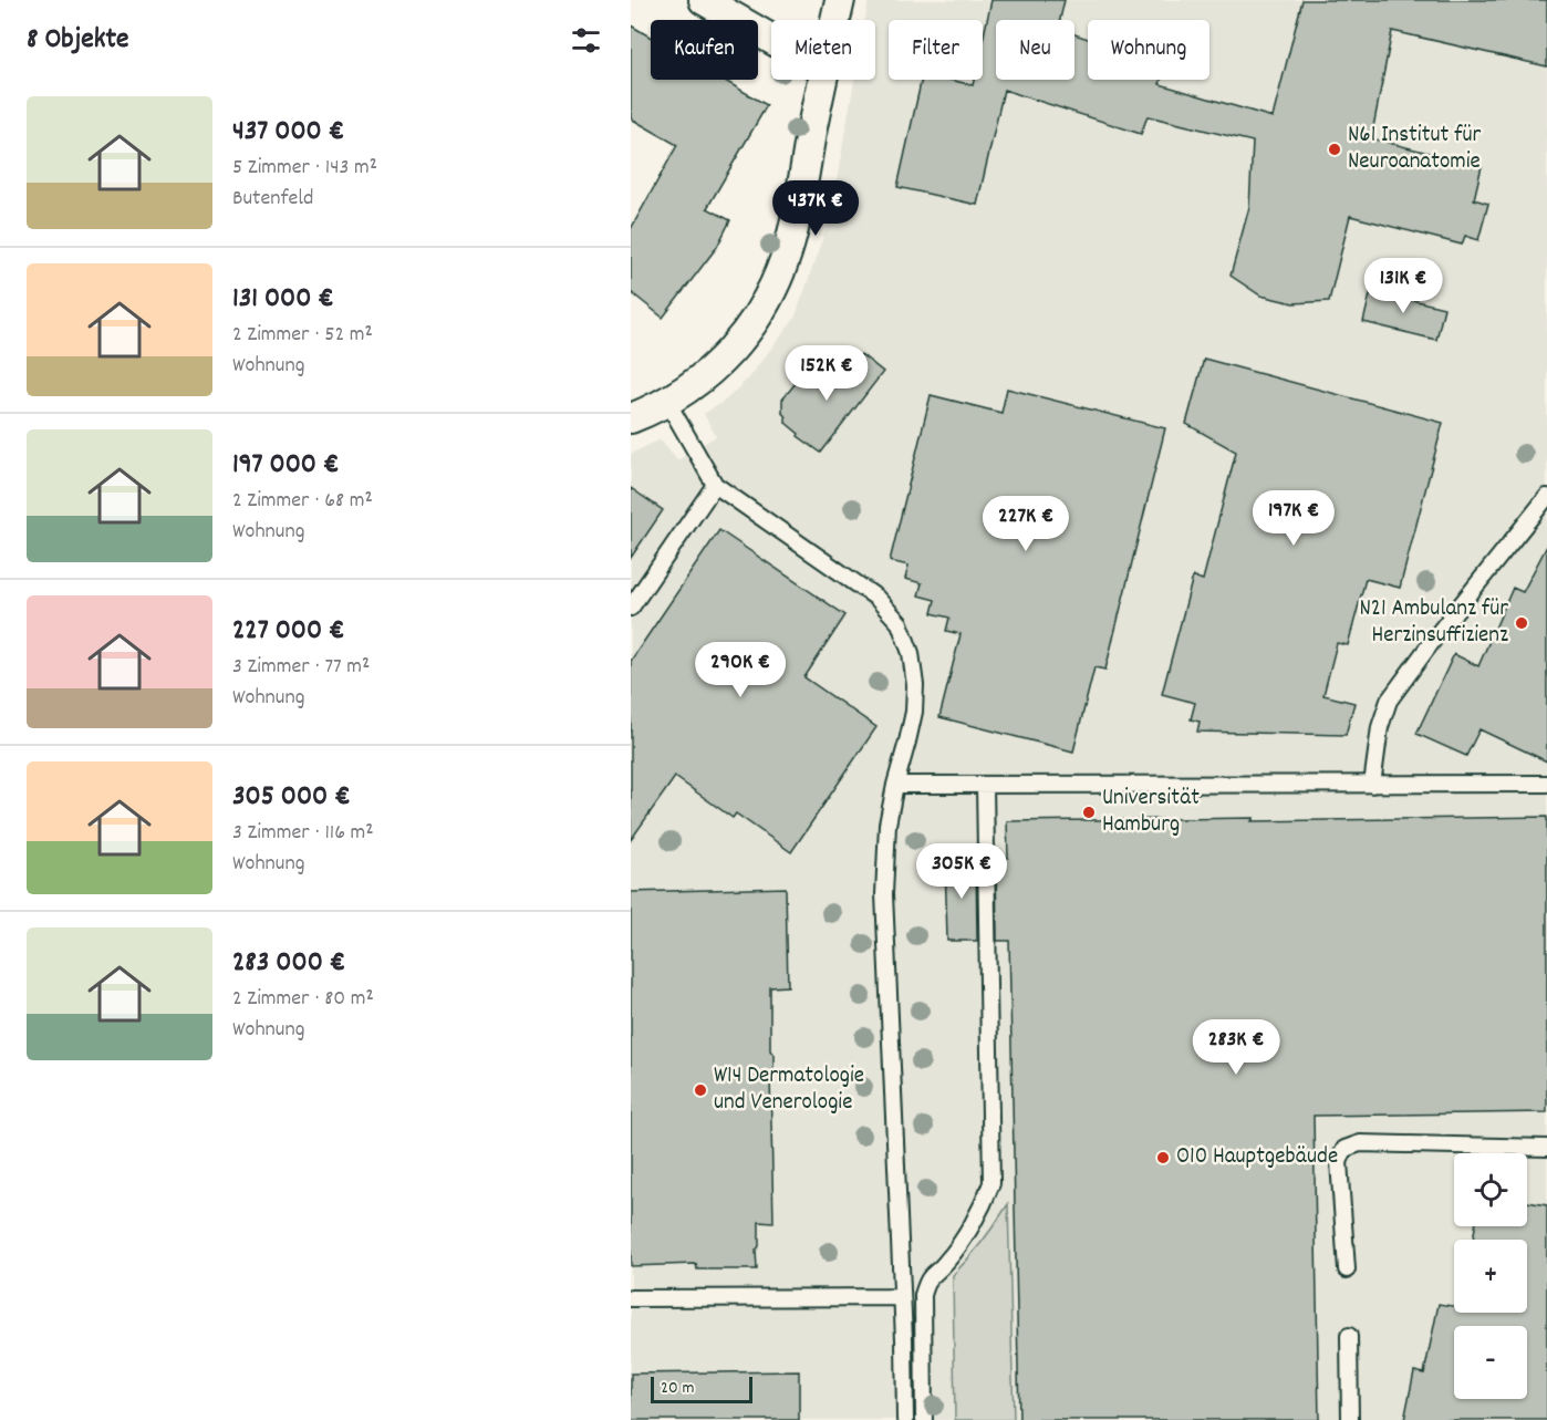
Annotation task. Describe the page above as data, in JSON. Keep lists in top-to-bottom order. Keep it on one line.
{"places":["N61 Institut für Neuroanatomie","N21 Ambulanz für Herzinsuffizienz","Universität Hamburg","W14 Dermatologie und Venerologie","O10 Hauptgebäude"],"scale_bar":"20 m","page":{"heading":"8 Objekte","chip":["Kaufen","Mieten","Filter","Neu","Wohnung"],"list":[{"name":"437 000 €","note":"5 Zimmer · 143 m² · Butenfeld"},{"name":"131 000 €","note":"2 Zimmer · 52 m² · Wohnung"},{"name":"197 000 €","note":"2 Zimmer · 68 m² · Wohnung"},{"name":"227 000 €","note":"3 Zimmer · 77 m² · Wohnung"},{"name":"305 000 €","note":"3 Zimmer · 116 m² · Wohnung"},{"name":"283 000 €","note":"2 Zimmer · 80 m² · Wohnung"}],"price":["437K €","131K €","152K €","197K €","227K €","290K €","305K €","283K €"],"map_buttons":["+","−"],"scale":"20 m"}}
